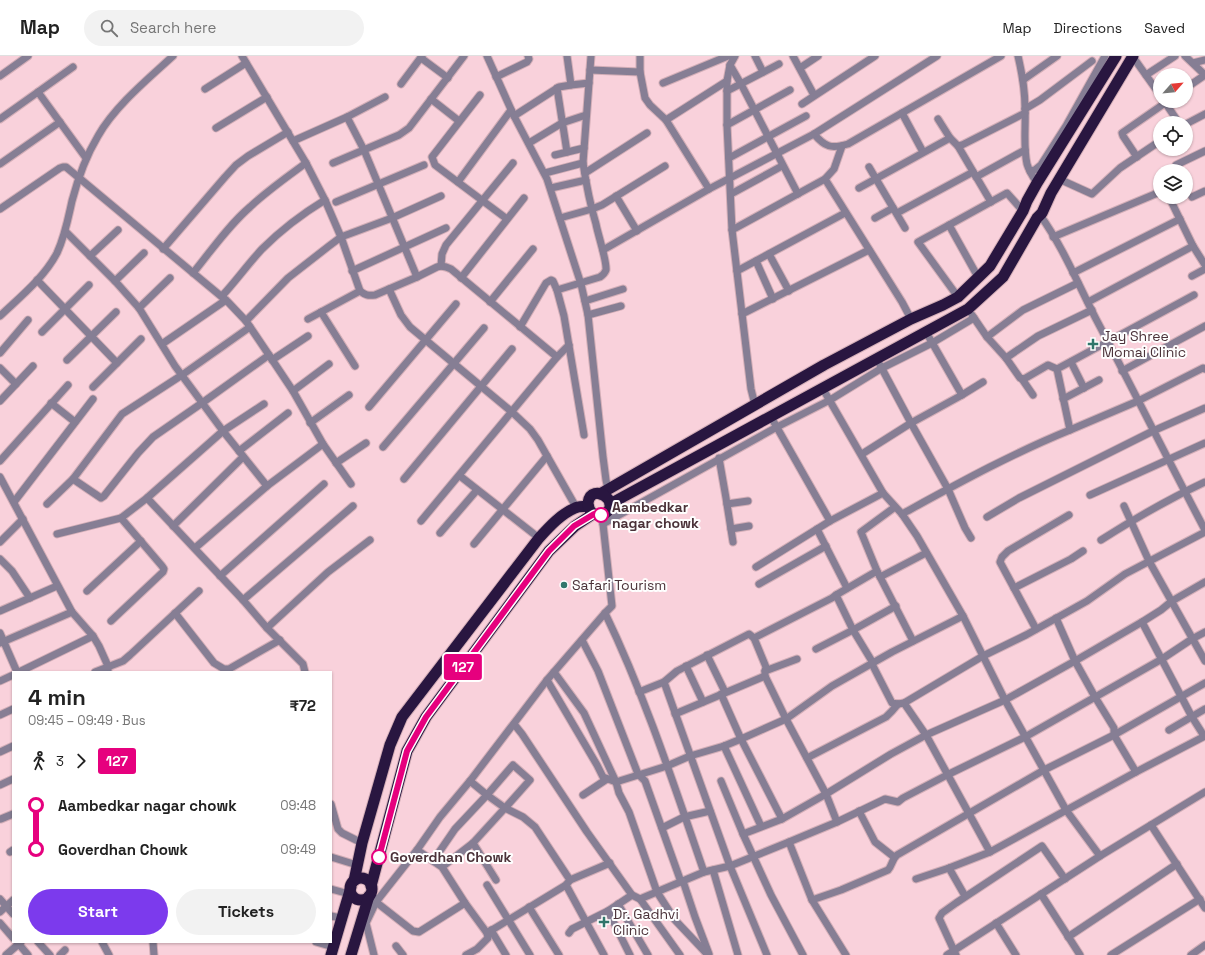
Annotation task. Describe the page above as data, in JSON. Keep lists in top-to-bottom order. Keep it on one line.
{"places":{"health":["Jay Shree Momai Clinic","Dr. Gadhvi Clinic"],"other":["Aambedkar nagar chowk","Safari Tourism","Goverdhan Chowk"]},"lines":["bus line 127"],"north":"top right","page":{"header":"Map","search":"Search here","nav":["Map","Directions","Saved"],"on_map":"127","heading":["4 min","09:45 – 09:49 · Bus","₹72"],"legs":["3","127"],"list":[{"name":"Aambedkar nagar chowk","value":"09:48"},{"name":"Goverdhan Chowk","value":"09:49"}],"buttons":["Start","Tickets"]}}
